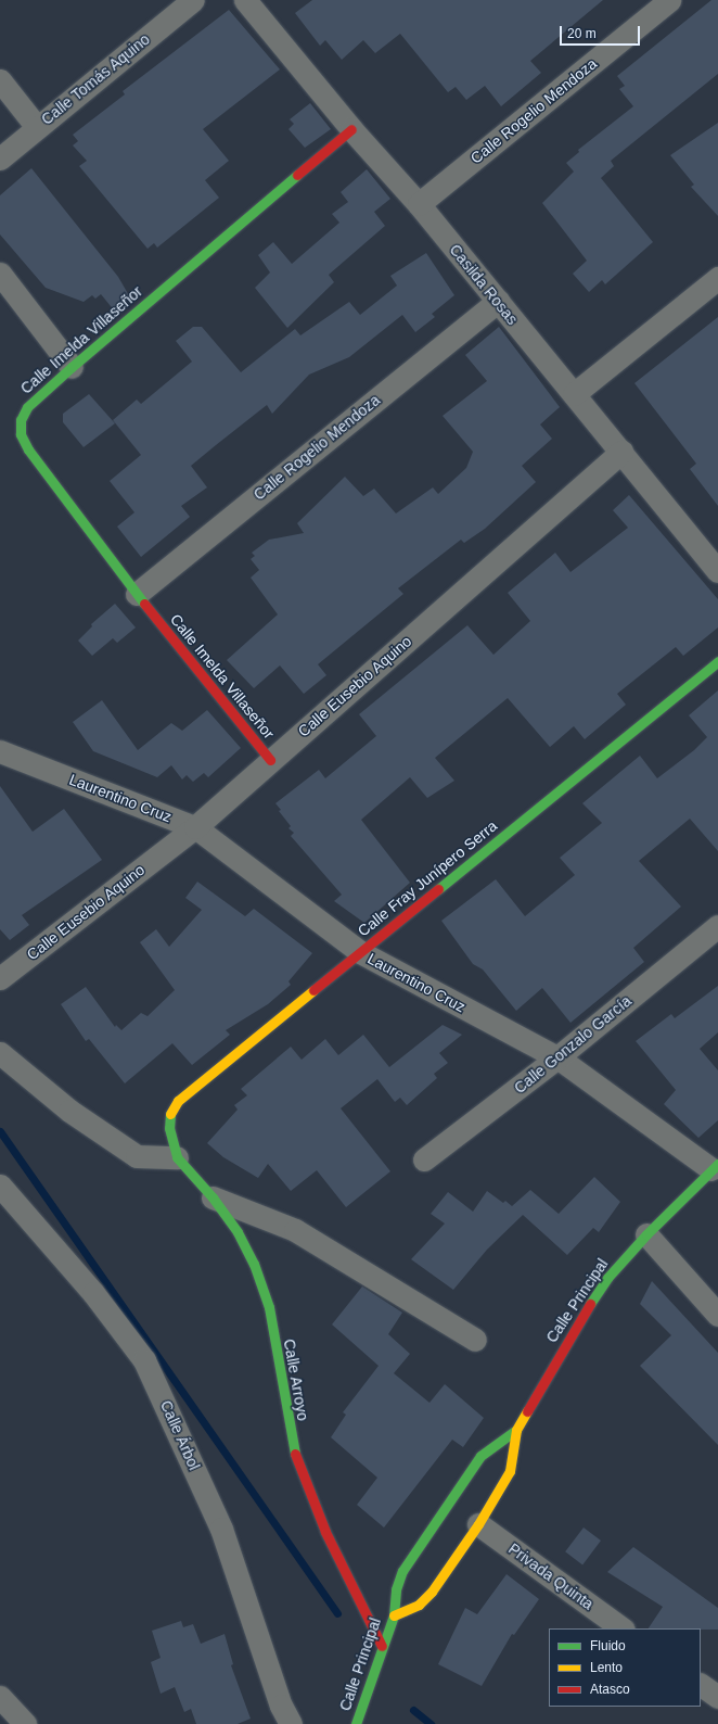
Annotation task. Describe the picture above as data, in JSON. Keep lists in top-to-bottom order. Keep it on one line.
{"streets":{"street":["Calle Tomás Aquino","Calle Rogelio Mendoza","Casilda Rosas","Calle Imelda Villaseñor","Calle Eusebio Aquino","Laurentino Cruz","Calle Fray Junípero Serra","Calle Gonzalo García","Calle Principal","Calle Arroyo","Calle Árbol","Privada Quinta"]},"crossings":[["Calle Rogelio Mendoza","Casilda Rosas"],["Calle Rogelio Mendoza","Calle Imelda Villaseñor"],["Casilda Rosas","Calle Imelda Villaseñor"],["Casilda Rosas","Calle Eusebio Aquino"],["Calle Imelda Villaseñor","Calle Eusebio Aquino"],["Calle Eusebio Aquino","Laurentino Cruz"],["Laurentino Cruz","Calle Fray Junípero Serra"],["Laurentino Cruz","Calle Gonzalo García"],["Laurentino Cruz","Calle Principal"],["Calle Fray Junípero Serra","Calle Arroyo"],["Calle Principal","Calle Arroyo"],["Calle Principal","Privada Quinta"]],"legend":["Fluido","Lento","Atasco"],"scale_bar":"20 m"}
